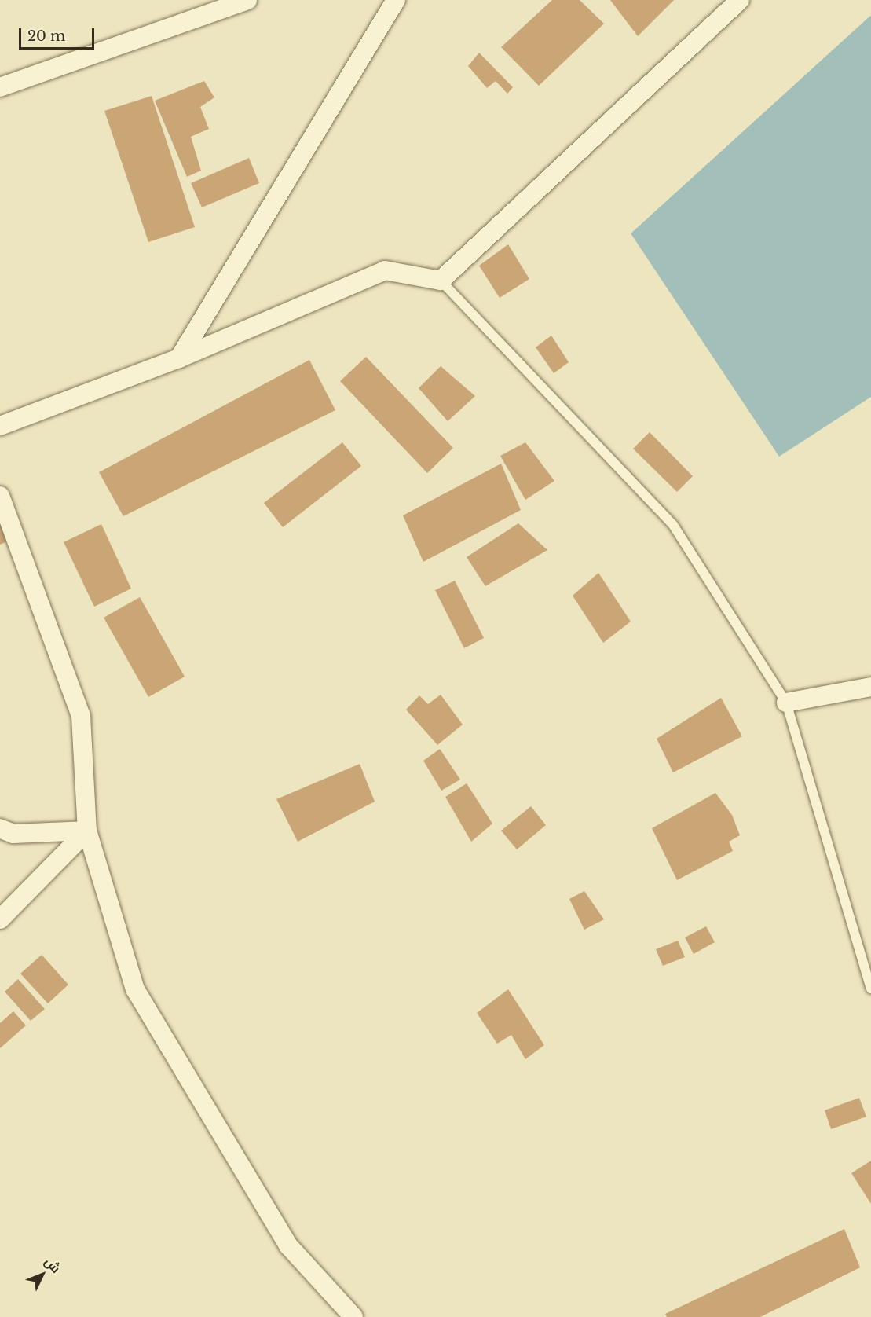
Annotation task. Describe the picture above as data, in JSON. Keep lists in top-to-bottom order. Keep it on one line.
{"scale_bar":"20 m","north":"top right"}
